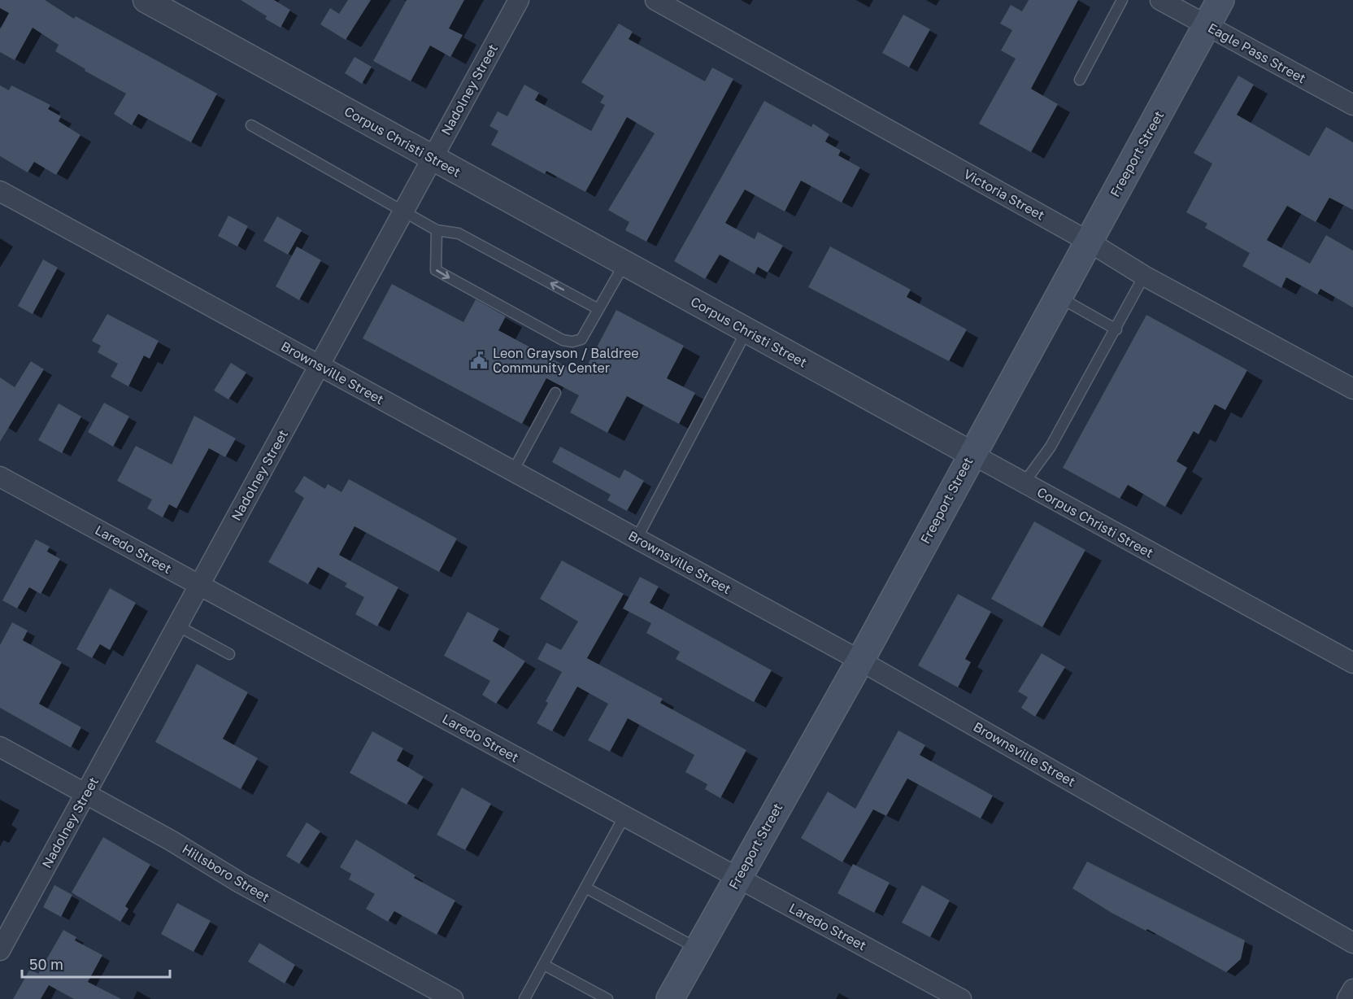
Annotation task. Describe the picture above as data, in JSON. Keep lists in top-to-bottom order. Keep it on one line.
{"streets":{"main road":["Freeport Street"],"street":["Eagle Pass Street","Nadolney Street","Corpus Christi Street","Victoria Street","Brownsville Street","Laredo Street","Hillsboro Street"]},"crossings":[["Eagle Pass Street","Freeport Street"],["Nadolney Street","Corpus Christi Street"],["Nadolney Street","Brownsville Street"],["Nadolney Street","Laredo Street"],["Nadolney Street","Hillsboro Street"],["Corpus Christi Street","Freeport Street"],["Freeport Street","Victoria Street"],["Freeport Street","Brownsville Street"],["Freeport Street","Laredo Street"]],"places":{"public building":["Leon Grayson / Baldree Community Center"]},"scale_bar":"50 m"}
